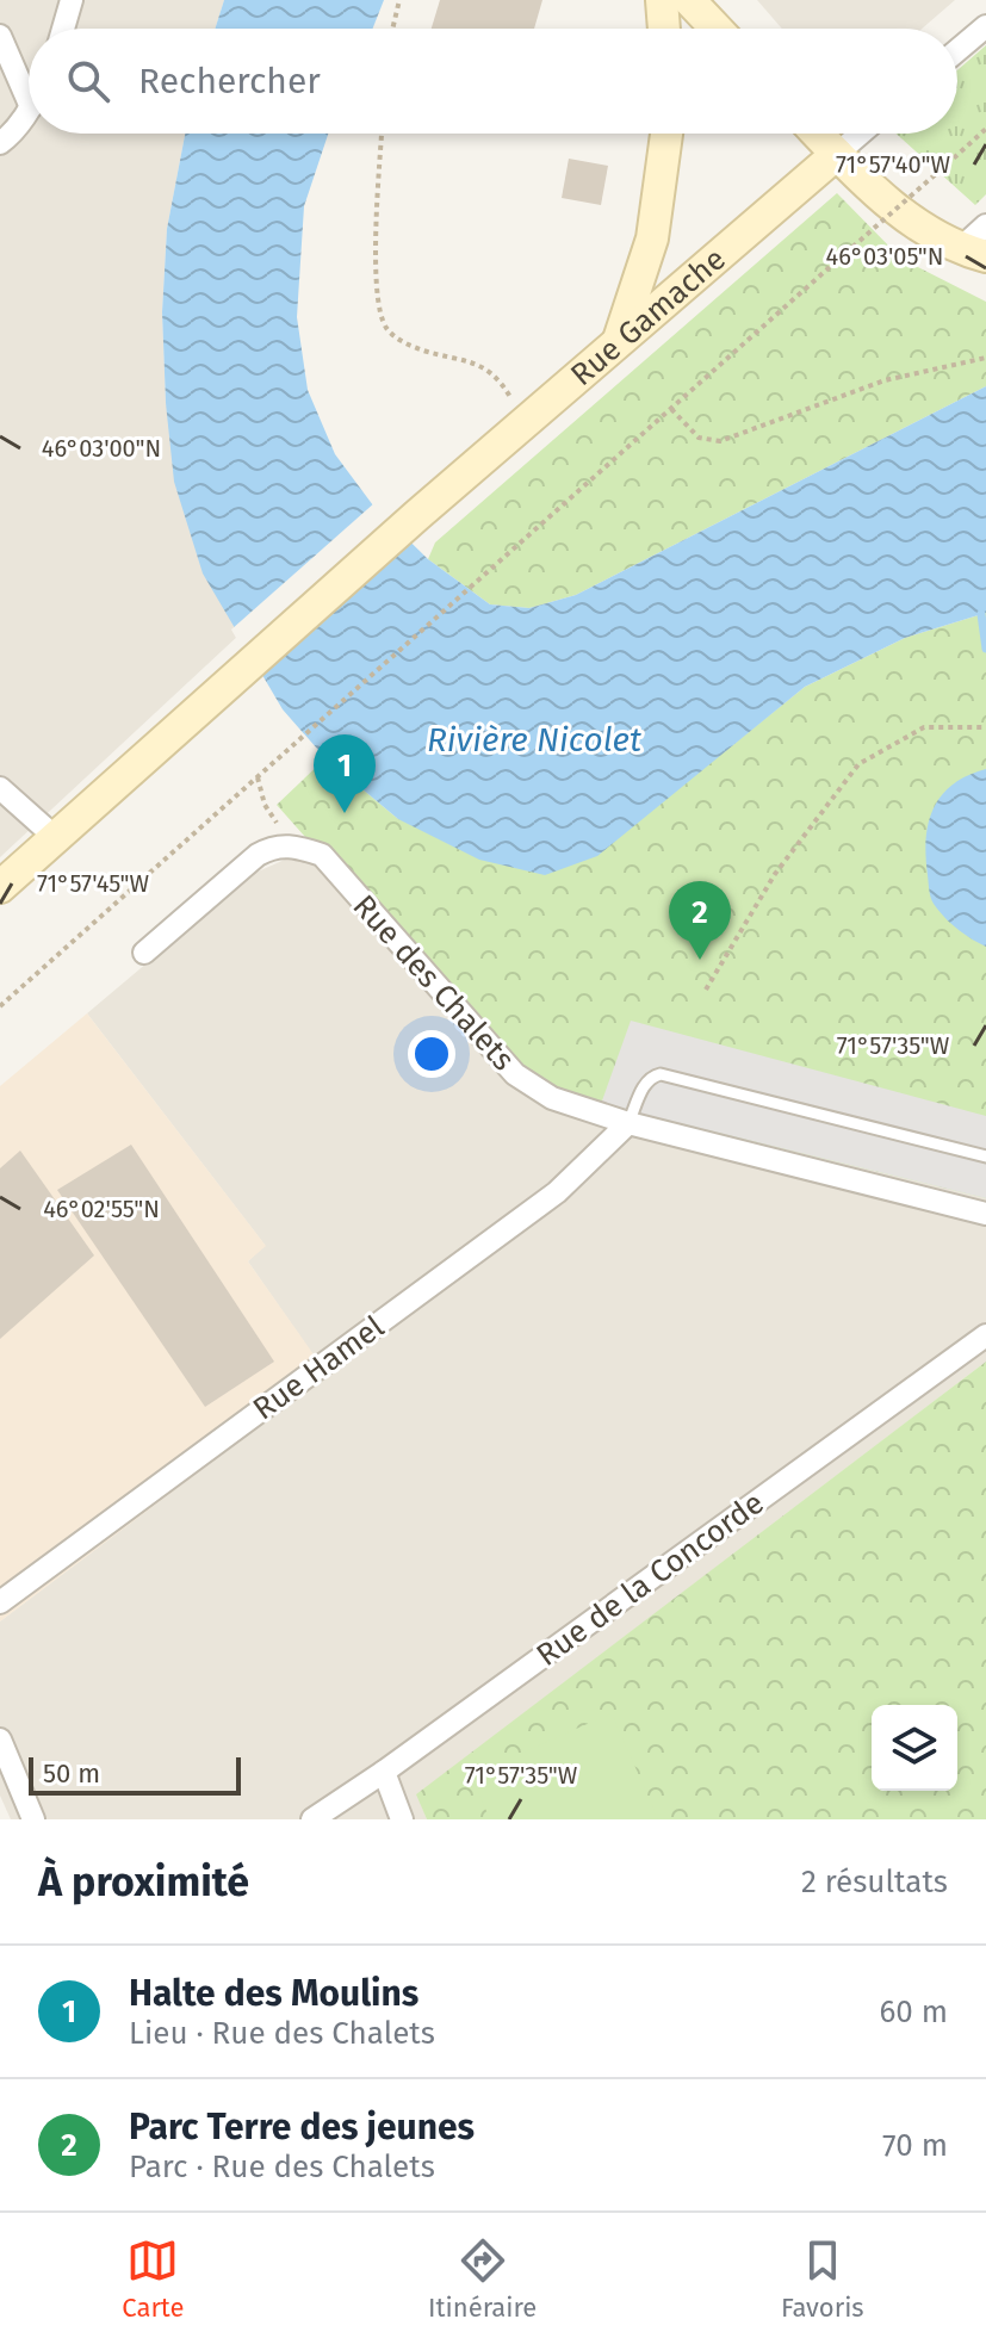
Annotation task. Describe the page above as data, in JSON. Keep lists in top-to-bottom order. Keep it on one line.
{"streets":{"street":["Rue Gamache","Rue des Chalets","Rue Hamel","Rue de la Concorde"]},"crossings":[["Rue des Chalets","Rue Hamel"]],"water":["Rivière Nicolet"],"scale_bar":"50 m","page":{"search":"Rechercher","pins":["1","2"],"scale":"50 m","heading":["À proximité","2 résultats"],"list":[{"mark":"1","name":"Halte des Moulins","note":"Lieu · Rue des Chalets","value":"60 m"},{"mark":"2","name":"Parc Terre des jeunes","note":"Parc · Rue des Chalets","value":"70 m"}],"nav":["Carte","Itinéraire","Favoris"]},"coordinates":["71°57'40\"W","46°03'05\"N","46°03'00\"N","71°57'45\"W","71°57'35\"W","46°02'55\"N"]}
